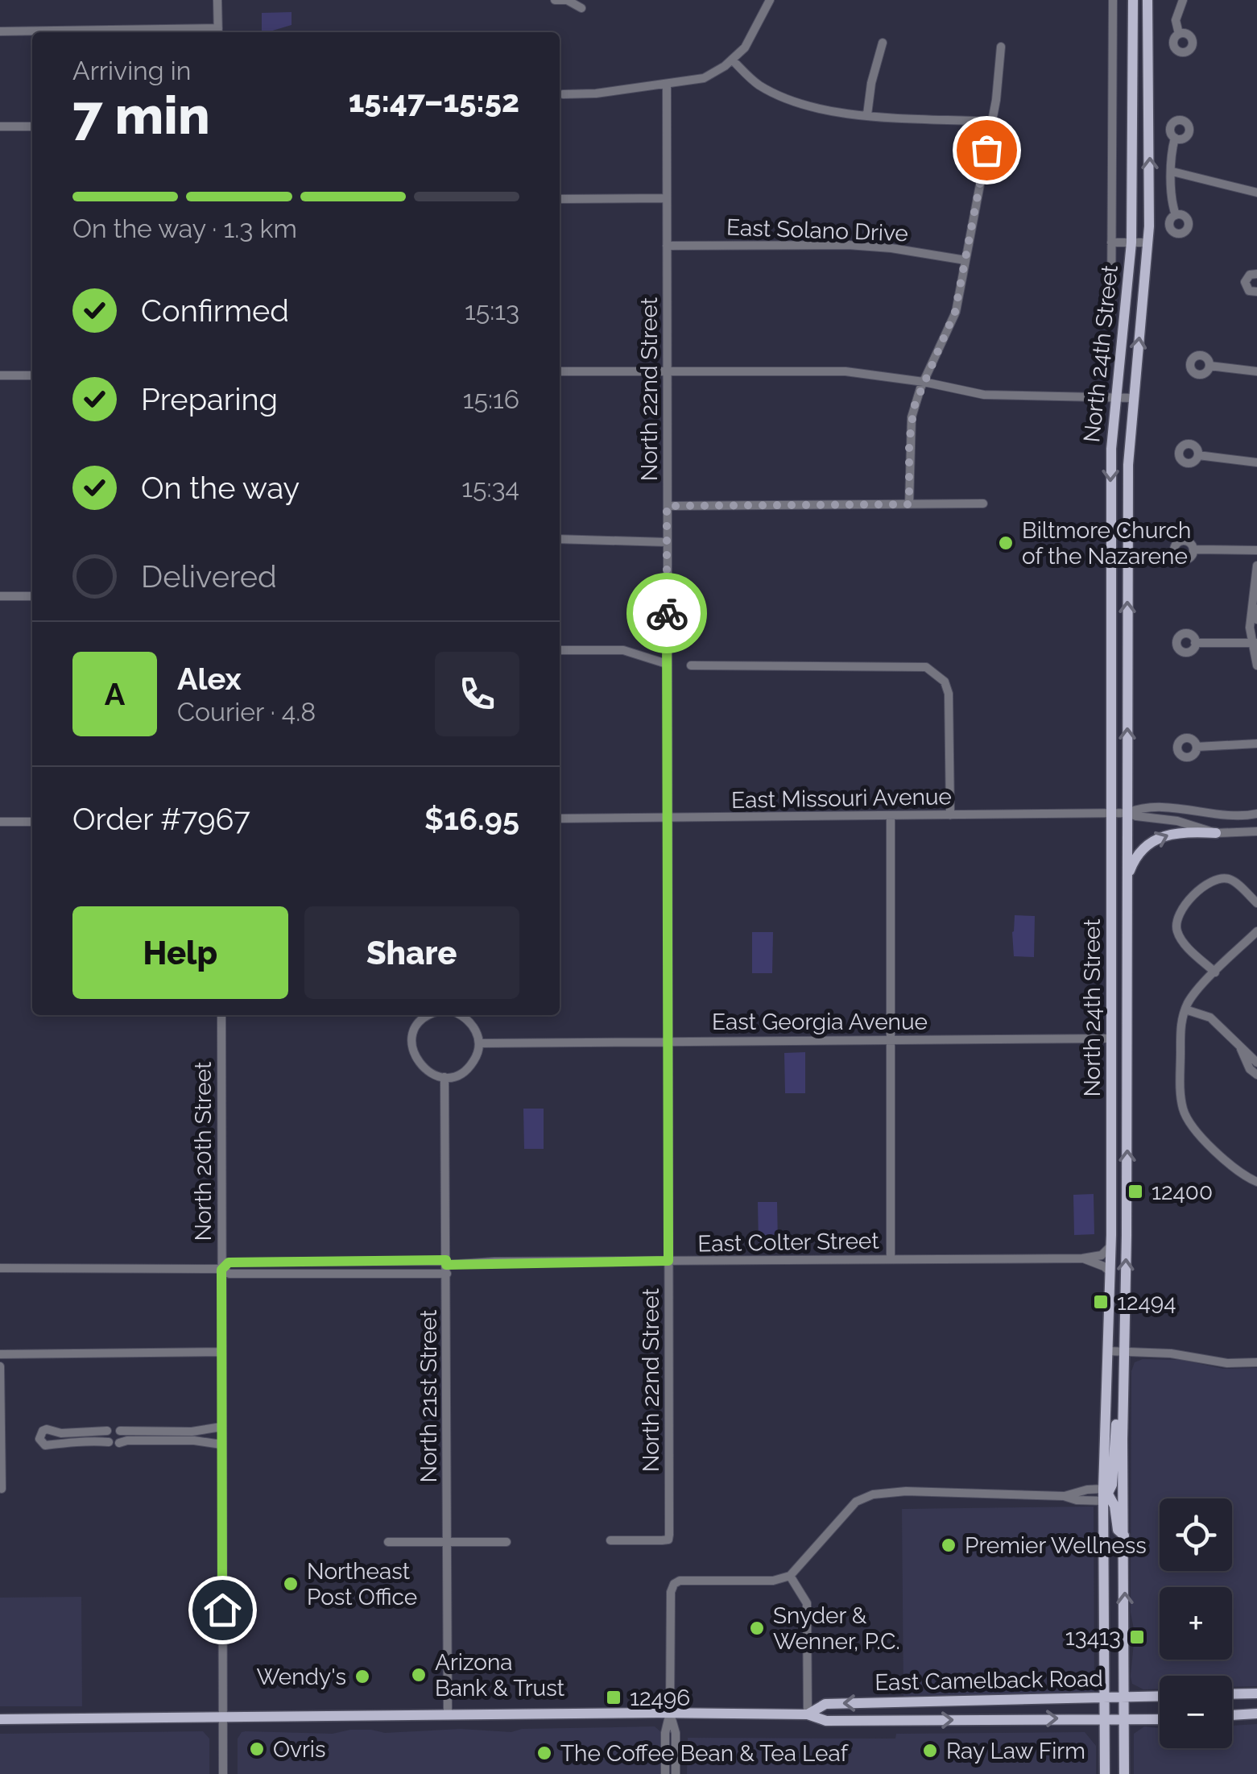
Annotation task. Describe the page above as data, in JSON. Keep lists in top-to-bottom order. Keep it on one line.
{"streets":{"main road":["North 24th Street","East Camelback Road"],"street":["East Solano Drive","North 22nd Street","East Missouri Avenue","East Georgia Avenue","North 20th Street","East Colter Street","North 21st Street"]},"crossings":[["East Solano Drive","North 22nd Street"],["North 24th Street","East Missouri Avenue"],["North 24th Street","East Georgia Avenue"],["North 24th Street","East Colter Street"],["North 24th Street","East Camelback Road"],["North 22nd Street","East Missouri Avenue"],["North 22nd Street","East Georgia Avenue"],["North 22nd Street","East Colter Street"],["North 20th Street","East Colter Street"],["North 20th Street","East Camelback Road"],["East Colter Street","North 21st Street"],["North 21st Street","East Camelback Road"]],"places":{"other":["Biltmore Church of the Nazarene","Premier Wellness","Northeast Post Office","Snyder & Wenner, P.C.","Arizona Bank & Trust","Wendy's","Ovris","Ray Law Firm","The Coffee Bean & Tea Leaf"],"transit":["12400","12494","13413","12496"]},"page":{"heading":["7 min","Arriving in","15:47–15:52"],"panel":["Alex","Courier · 4.8","Order #7967","$16.95"],"bar":"On the way · 1.3 km","list":[["Confirmed","15:13"],["Preparing","15:16"],["On the way","15:34"],"Delivered"],"round":"A","buttons":["Help","Share"],"map_buttons":["+","−"]}}
